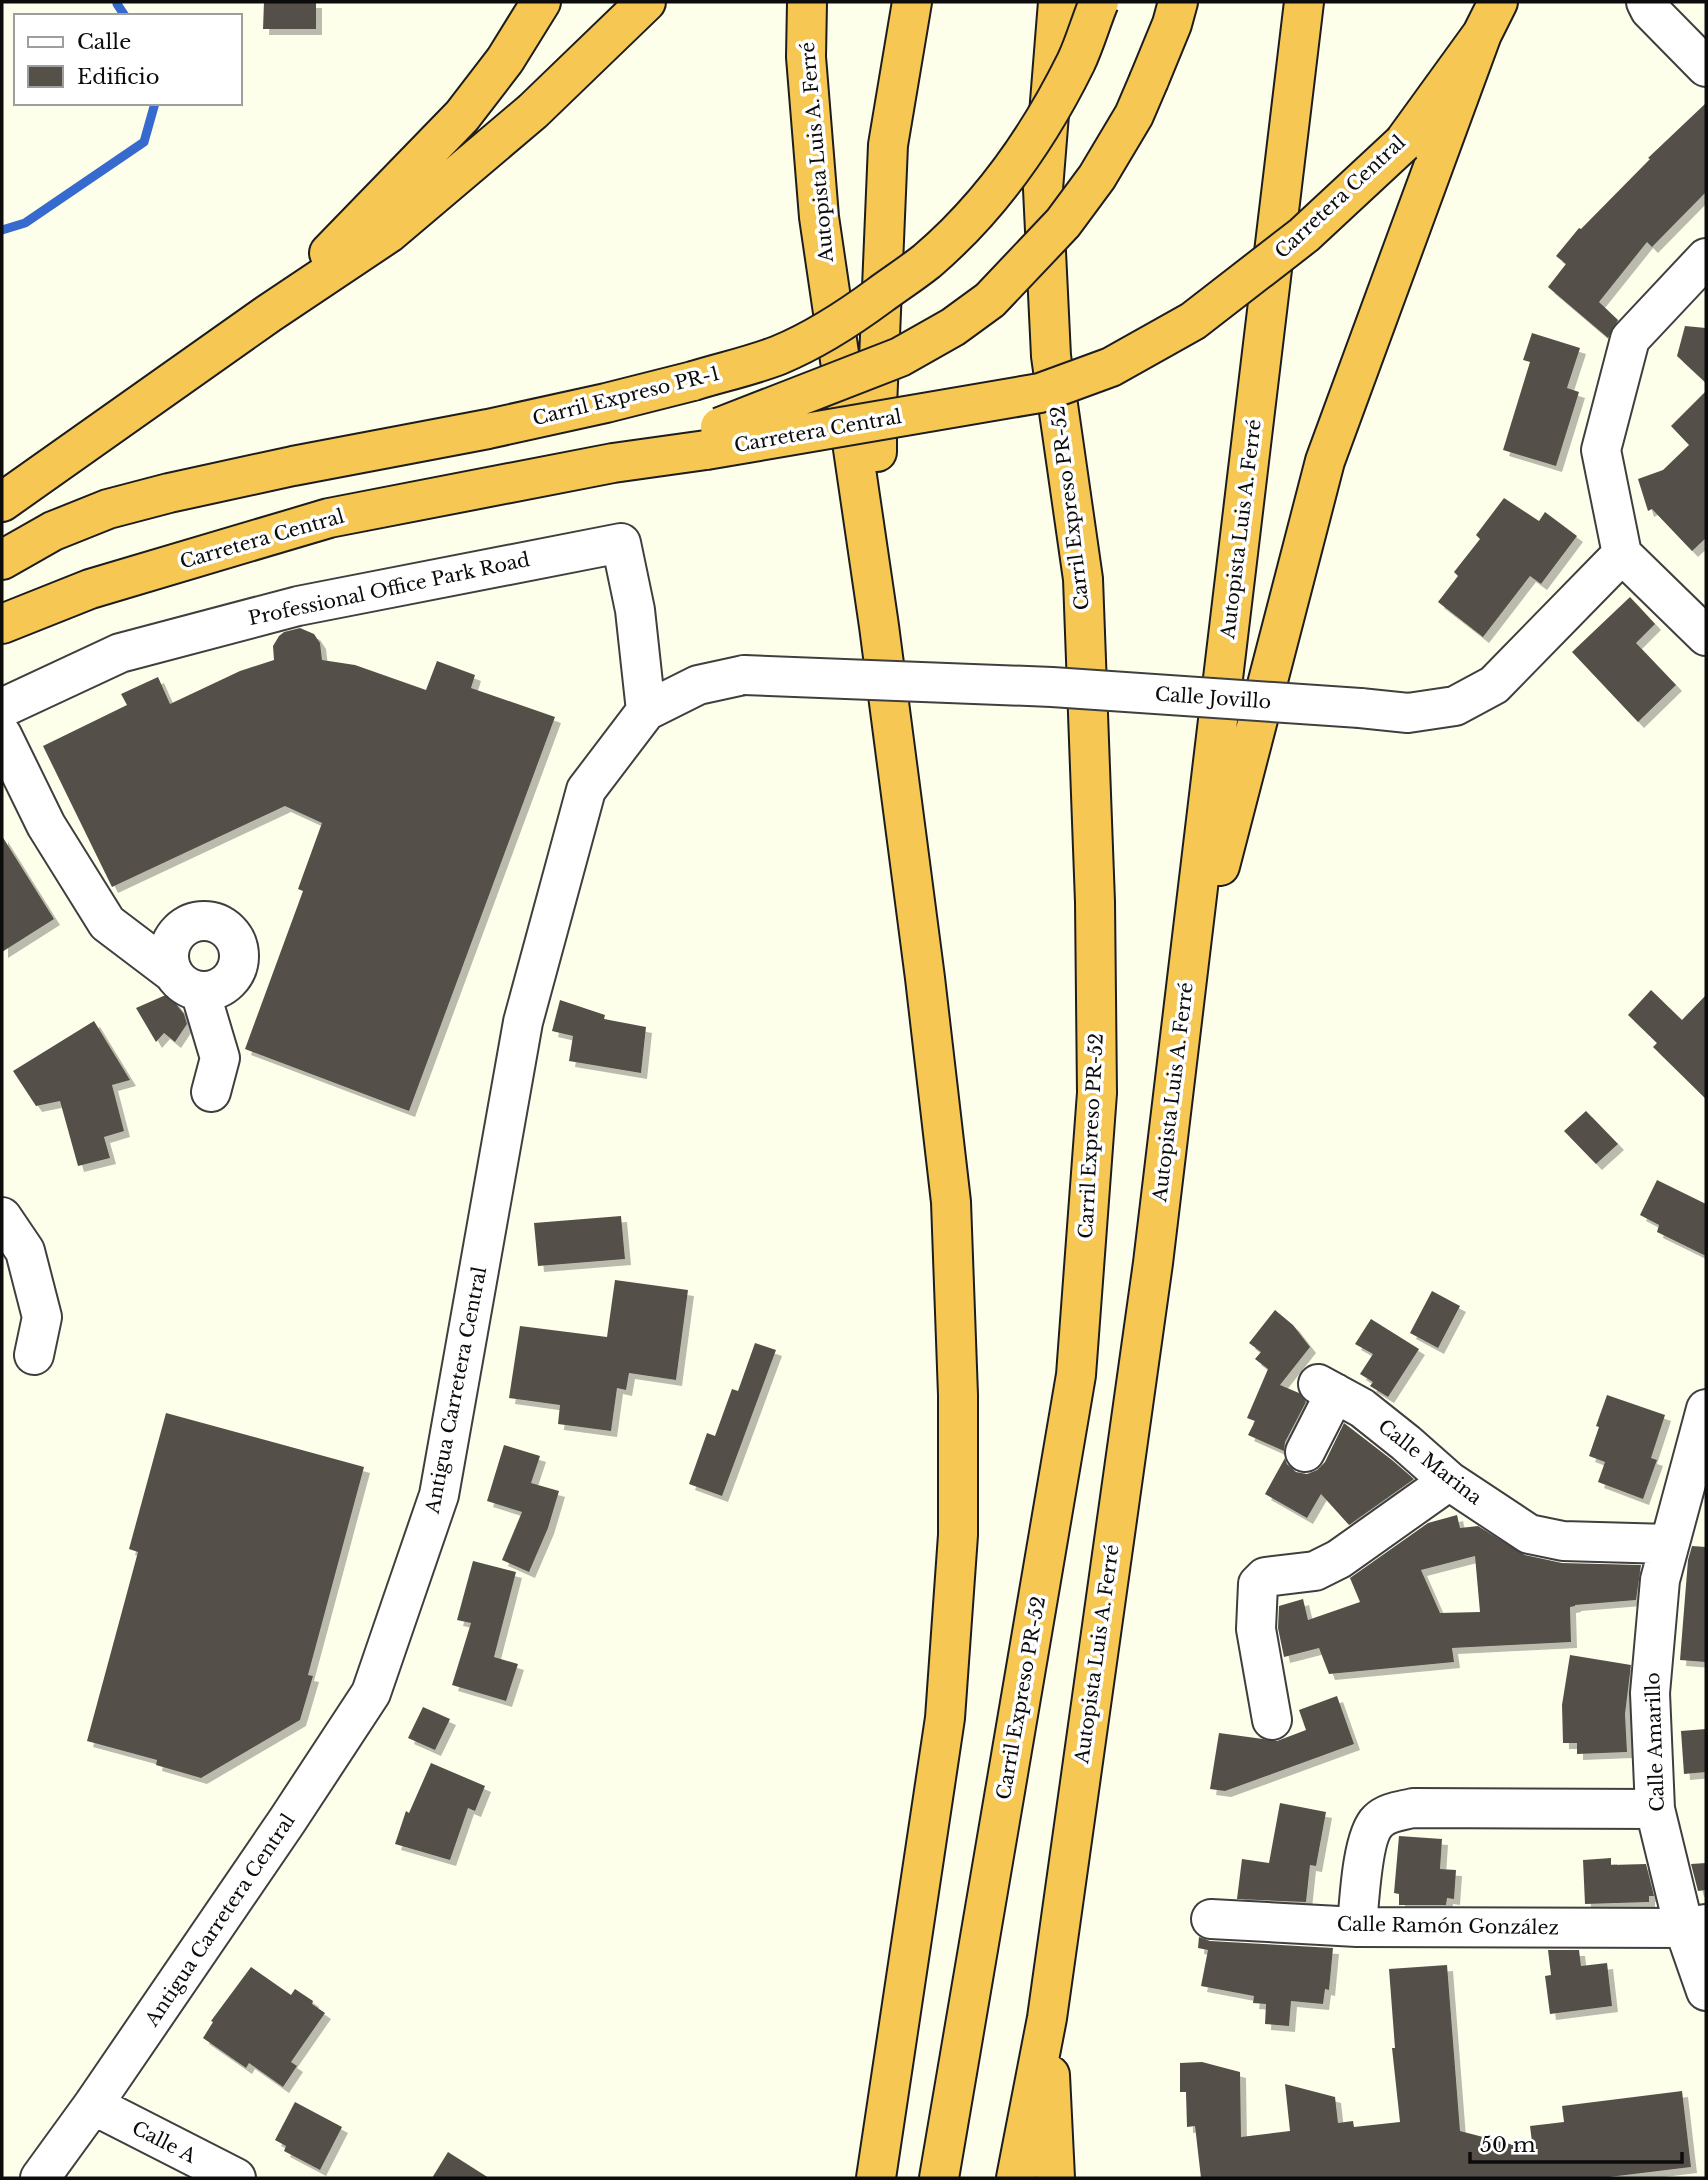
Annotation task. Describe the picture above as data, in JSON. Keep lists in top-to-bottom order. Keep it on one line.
{"streets":{"highway":["Autopista Luis A. Ferré","Carretera Central","Carril Expreso PR-1","Carril Expreso PR-52"],"street":["Professional Office Park Road","Calle Jovillo","Antigua Carretera Central","Calle Marina","Calle Amarillo","Calle Ramón González","Calle A"]},"crossings":[["Professional Office Park Road","Antigua Carretera Central"],["Calle Jovillo","Antigua Carretera Central"],["Antigua Carretera Central","Calle A"],["Calle Marina","Calle Amarillo"],["Calle Amarillo","Calle Ramón González"]],"legend":["Calle","Edificio"],"scale_bar":"50 m"}
